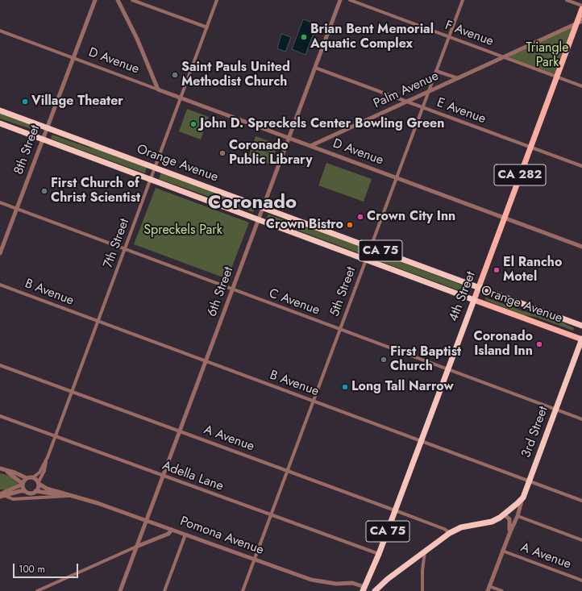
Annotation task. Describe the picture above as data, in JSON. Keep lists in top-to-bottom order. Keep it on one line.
{"streets":{"highway":["Orange Avenue","CA 75","4th Street","3rd Street"],"main road":["CA 282"],"street":["F Avenue","D Avenue","Palm Avenue","E Avenue","8th Street","7th Street","6th Street","5th Street","B Avenue","C Avenue","A Avenue","Adella Lane","Pomona Avenue"]},"crossings":[["F Avenue","Palm Avenue"],["F Avenue","5th Street"],["F Avenue","4th Street"],["D Avenue","Palm Avenue"],["D Avenue","8th Street"],["D Avenue","7th Street"],["D Avenue","6th Street"],["D Avenue","5th Street"],["D Avenue","4th Street"],["Palm Avenue","E Avenue"],["Palm Avenue","5th Street"],["Palm Avenue","4th Street"],["E Avenue","6th Street"],["E Avenue","5th Street"],["E Avenue","4th Street"],["8th Street","Orange Avenue"],["8th Street","C Avenue"],["Orange Avenue","7th Street"],["Orange Avenue","6th Street"],["Orange Avenue","5th Street"],["Orange Avenue","4th Street"],["Orange Avenue","3rd Street"],["7th Street","B Avenue"],["7th Street","C Avenue"],["7th Street","A Avenue"],["7th Street","Adella Lane"],["7th Street","Pomona Avenue"],["CA 75","3rd Street"],["CA 75","A Avenue"],["6th Street","B Avenue"],["6th Street","C Avenue"],["6th Street","A Avenue"],["6th Street","Adella Lane"],["6th Street","Pomona Avenue"],["5th Street","B Avenue"],["5th Street","C Avenue"],["5th Street","A Avenue"],["5th Street","Adella Lane"],["5th Street","Pomona Avenue"],["B Avenue","4th Street"],["B Avenue","3rd Street"],["4th Street","C Avenue"],["4th Street","A Avenue"],["4th Street","Adella Lane"],["4th Street","Pomona Avenue"],["C Avenue","3rd Street"],["3rd Street","A Avenue"]],"districts":["Coronado"],"parks":["Triangle Park","Spreckels Park"],"places":["Brian Bent Memorial Aquatic Complex","Saint Pauls United Methodist Church","Village Theater","John D. Spreckels Center Bowling Green","Coronado Public Library","First Church of Christ Scientist","Crown City Inn","Crown Bistro","El Rancho Motel","Coronado Island Inn","First Baptist Church","Long Tall Narrow"],"scale_bar":"100 m"}
